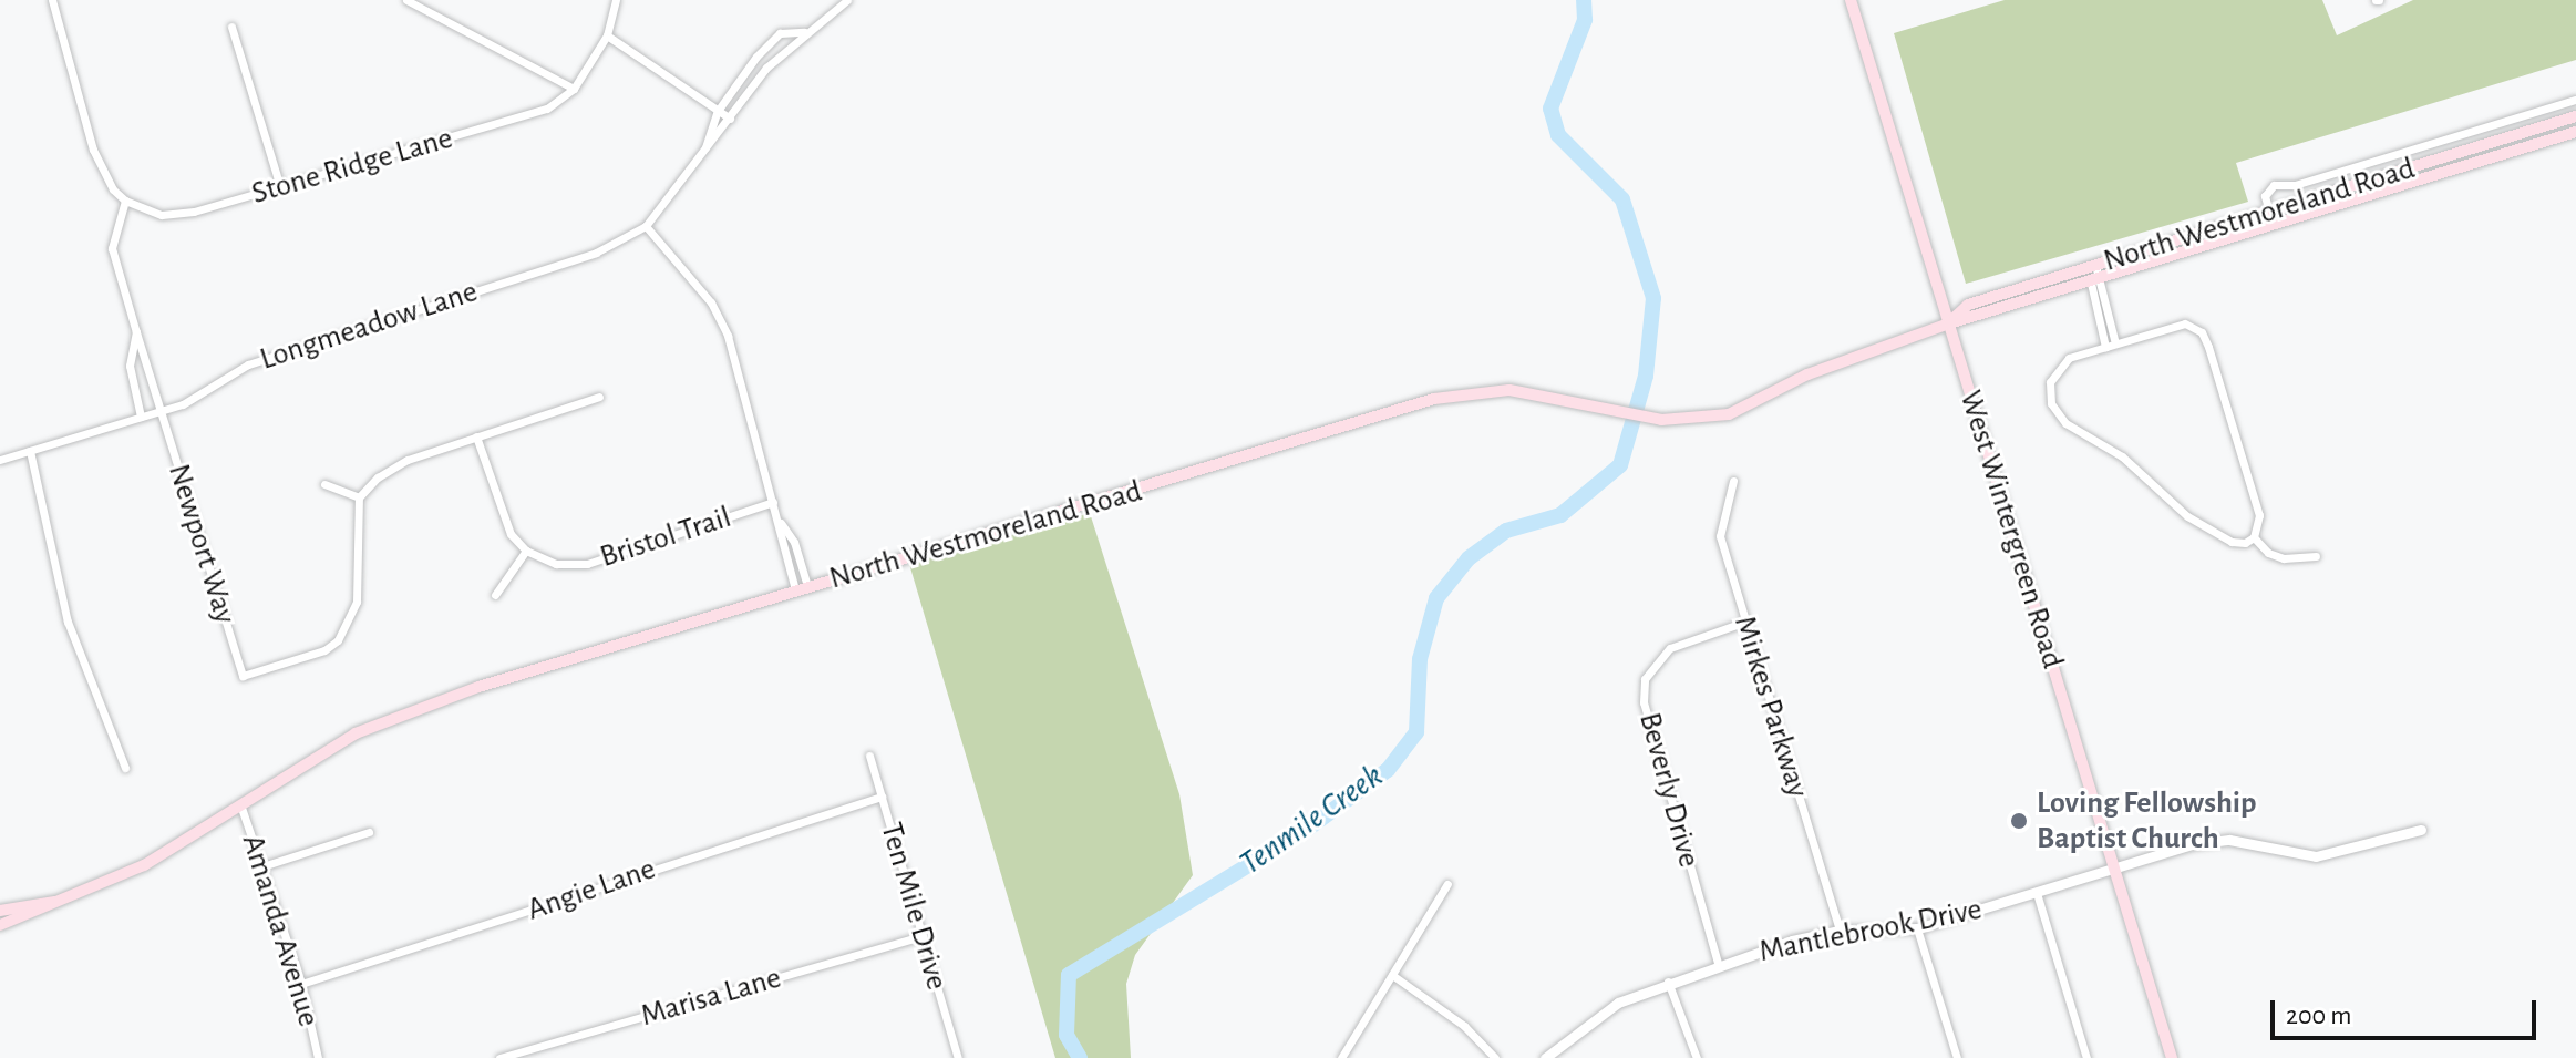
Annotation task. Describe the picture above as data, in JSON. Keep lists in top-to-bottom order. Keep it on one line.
{"streets":{"main road":["North Westmoreland Road","West Wintergreen Road"],"street":["Stone Ridge Lane","Longmeadow Lane","Bristol Trail","Newport Way","Mirkes Parkway","Beverly Drive","Angie Lane","Ten Mile Drive","Amanda Avenue","Mantlebrook Drive","Marisa Lane"]},"crossings":[["Stone Ridge Lane","Newport Way"],["North Westmoreland Road","West Wintergreen Road"],["North Westmoreland Road","Amanda Avenue"],["Longmeadow Lane","Newport Way"],["West Wintergreen Road","Mantlebrook Drive"],["Mirkes Parkway","Beverly Drive"],["Mirkes Parkway","Mantlebrook Drive"],["Beverly Drive","Mantlebrook Drive"],["Angie Lane","Ten Mile Drive"],["Angie Lane","Amanda Avenue"],["Ten Mile Drive","Marisa Lane"]],"water":["Tenmile Creek"],"places":["Loving Fellowship Baptist Church"],"scale_bar":"200 m"}
